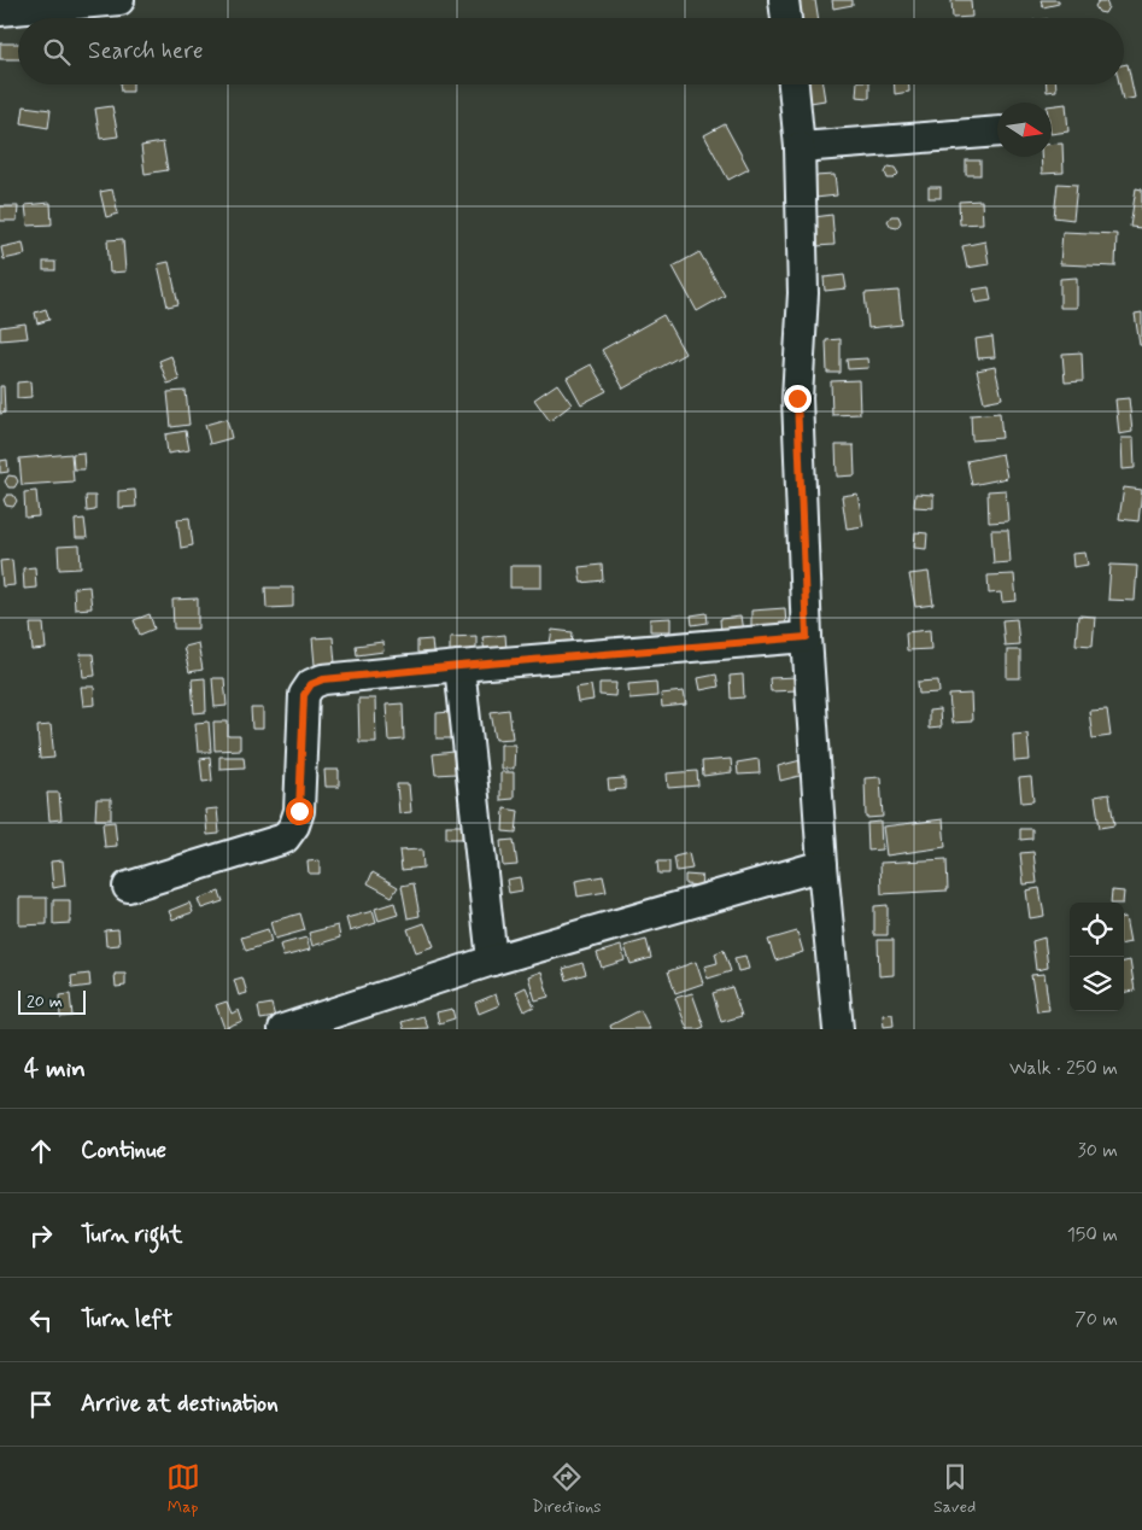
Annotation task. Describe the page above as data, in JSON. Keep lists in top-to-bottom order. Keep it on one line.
{"scale_bar":"20 m","north":"right","page":{"search":"Search here","scale":"20 m","heading":["4 min","Walk · 250 m"],"list":[["Continue","30 m"],["Turn right","150 m"],["Turn left","70 m"],"Arrive at destination"],"nav":["Map","Directions","Saved"]}}
